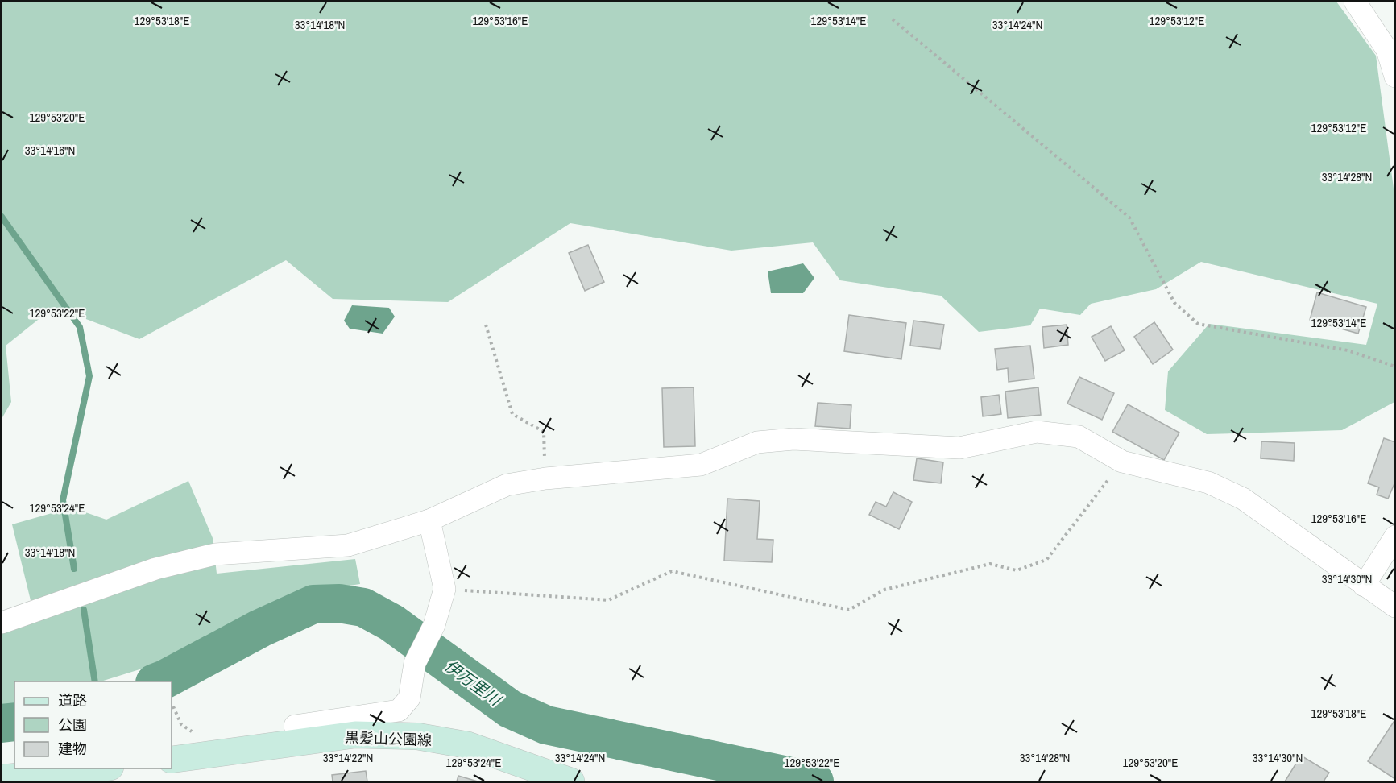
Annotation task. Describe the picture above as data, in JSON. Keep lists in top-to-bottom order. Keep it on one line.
{"streets":{"main road":["黒髪山公園線"]},"water":["伊万里川"],"legend":["道路","公園","建物"],"coordinates":["129°53'18\"E","129°53'16\"E","129°53'14\"E","129°53'12\"E","33°14'18\"N","33°14'24\"N","129°53'20\"E","33°14'16\"N","33°14'28\"N","129°53'22\"E","129°53'24\"E","33°14'30\"N","33°14'22\"N"]}
